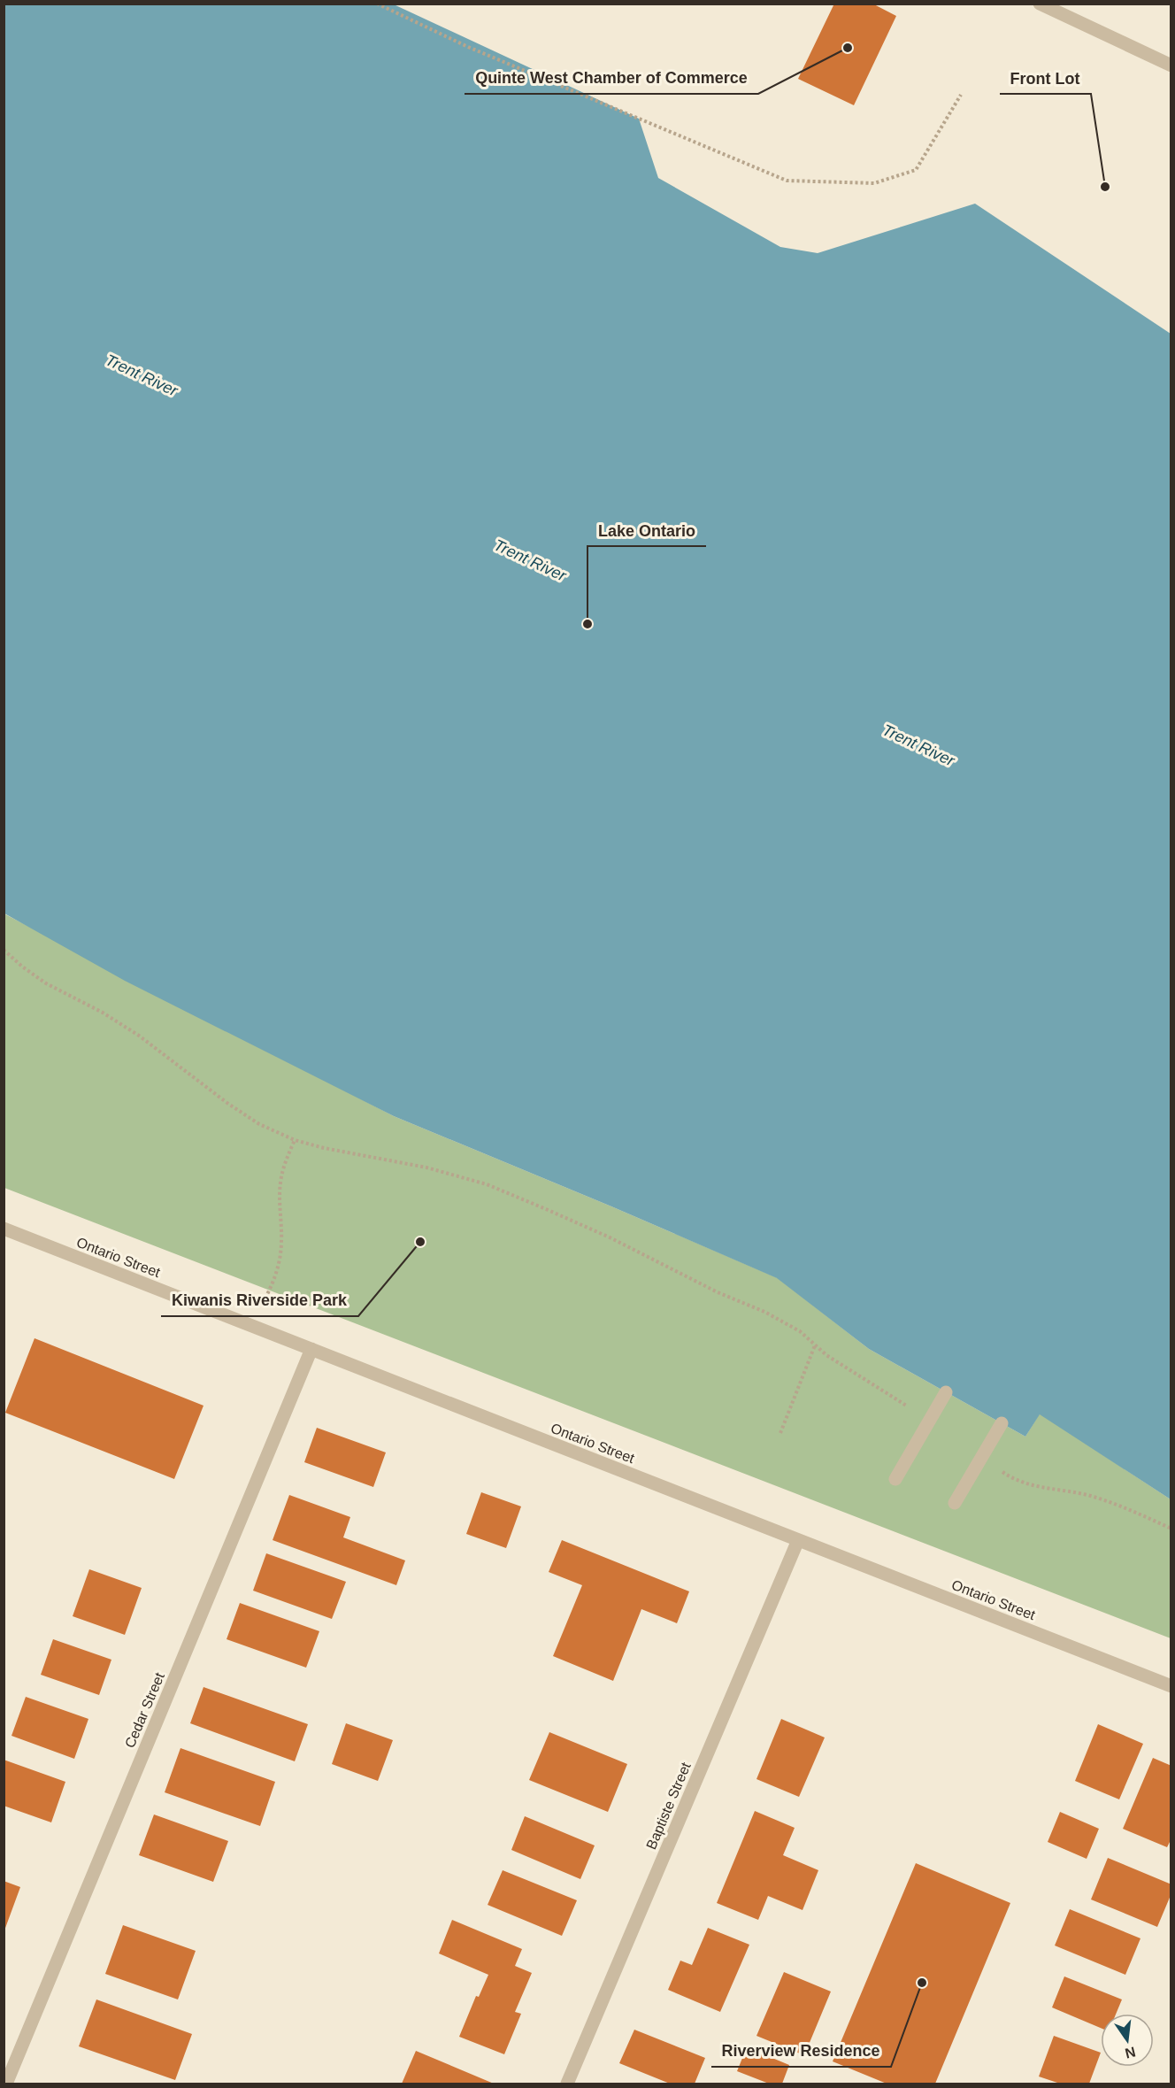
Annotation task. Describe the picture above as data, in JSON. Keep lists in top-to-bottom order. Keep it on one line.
{"streets":{"street":["Ontario Street","Cedar Street","Baptiste Street"]},"crossings":[["Ontario Street","Cedar Street"],["Ontario Street","Baptiste Street"]],"water":["Trent River"],"places":["Quinte West Chamber of Commerce","Front Lot","Lake Ontario","Kiwanis Riverside Park","Riverview Residence"],"north":"bottom"}
